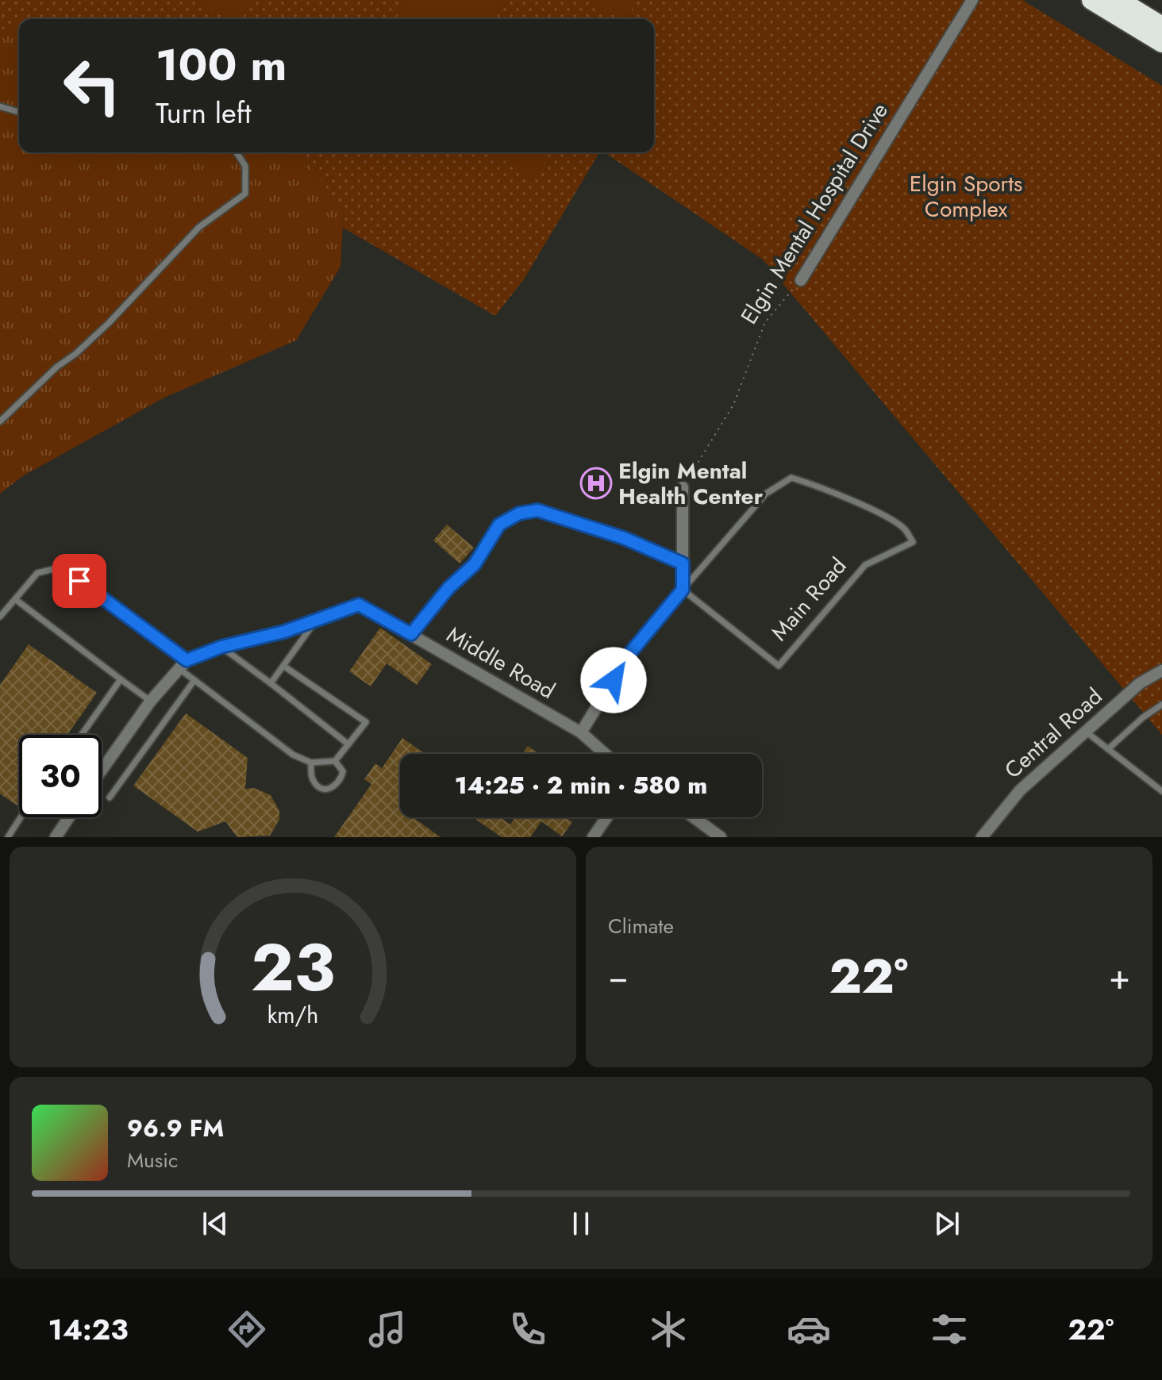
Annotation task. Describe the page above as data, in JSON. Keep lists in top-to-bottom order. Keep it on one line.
{"streets":{"street":["Elgin Mental Hospital Drive","Middle Road","Central Road"],"lane":["Main Road"]},"parks":["Elgin Sports Complex"],"places":{"hospital":["Elgin Mental Health Center"]},"page":{"turn":["100 m","Turn left"],"limit":"30","trip":"14:25 · 2 min · 580 m","tile":"Climate","heat":["−","22°","+"],"song":["96.9 FM","Music"],"tabs":["14:23","22°"],"gauge":["23","km/h"]}}
